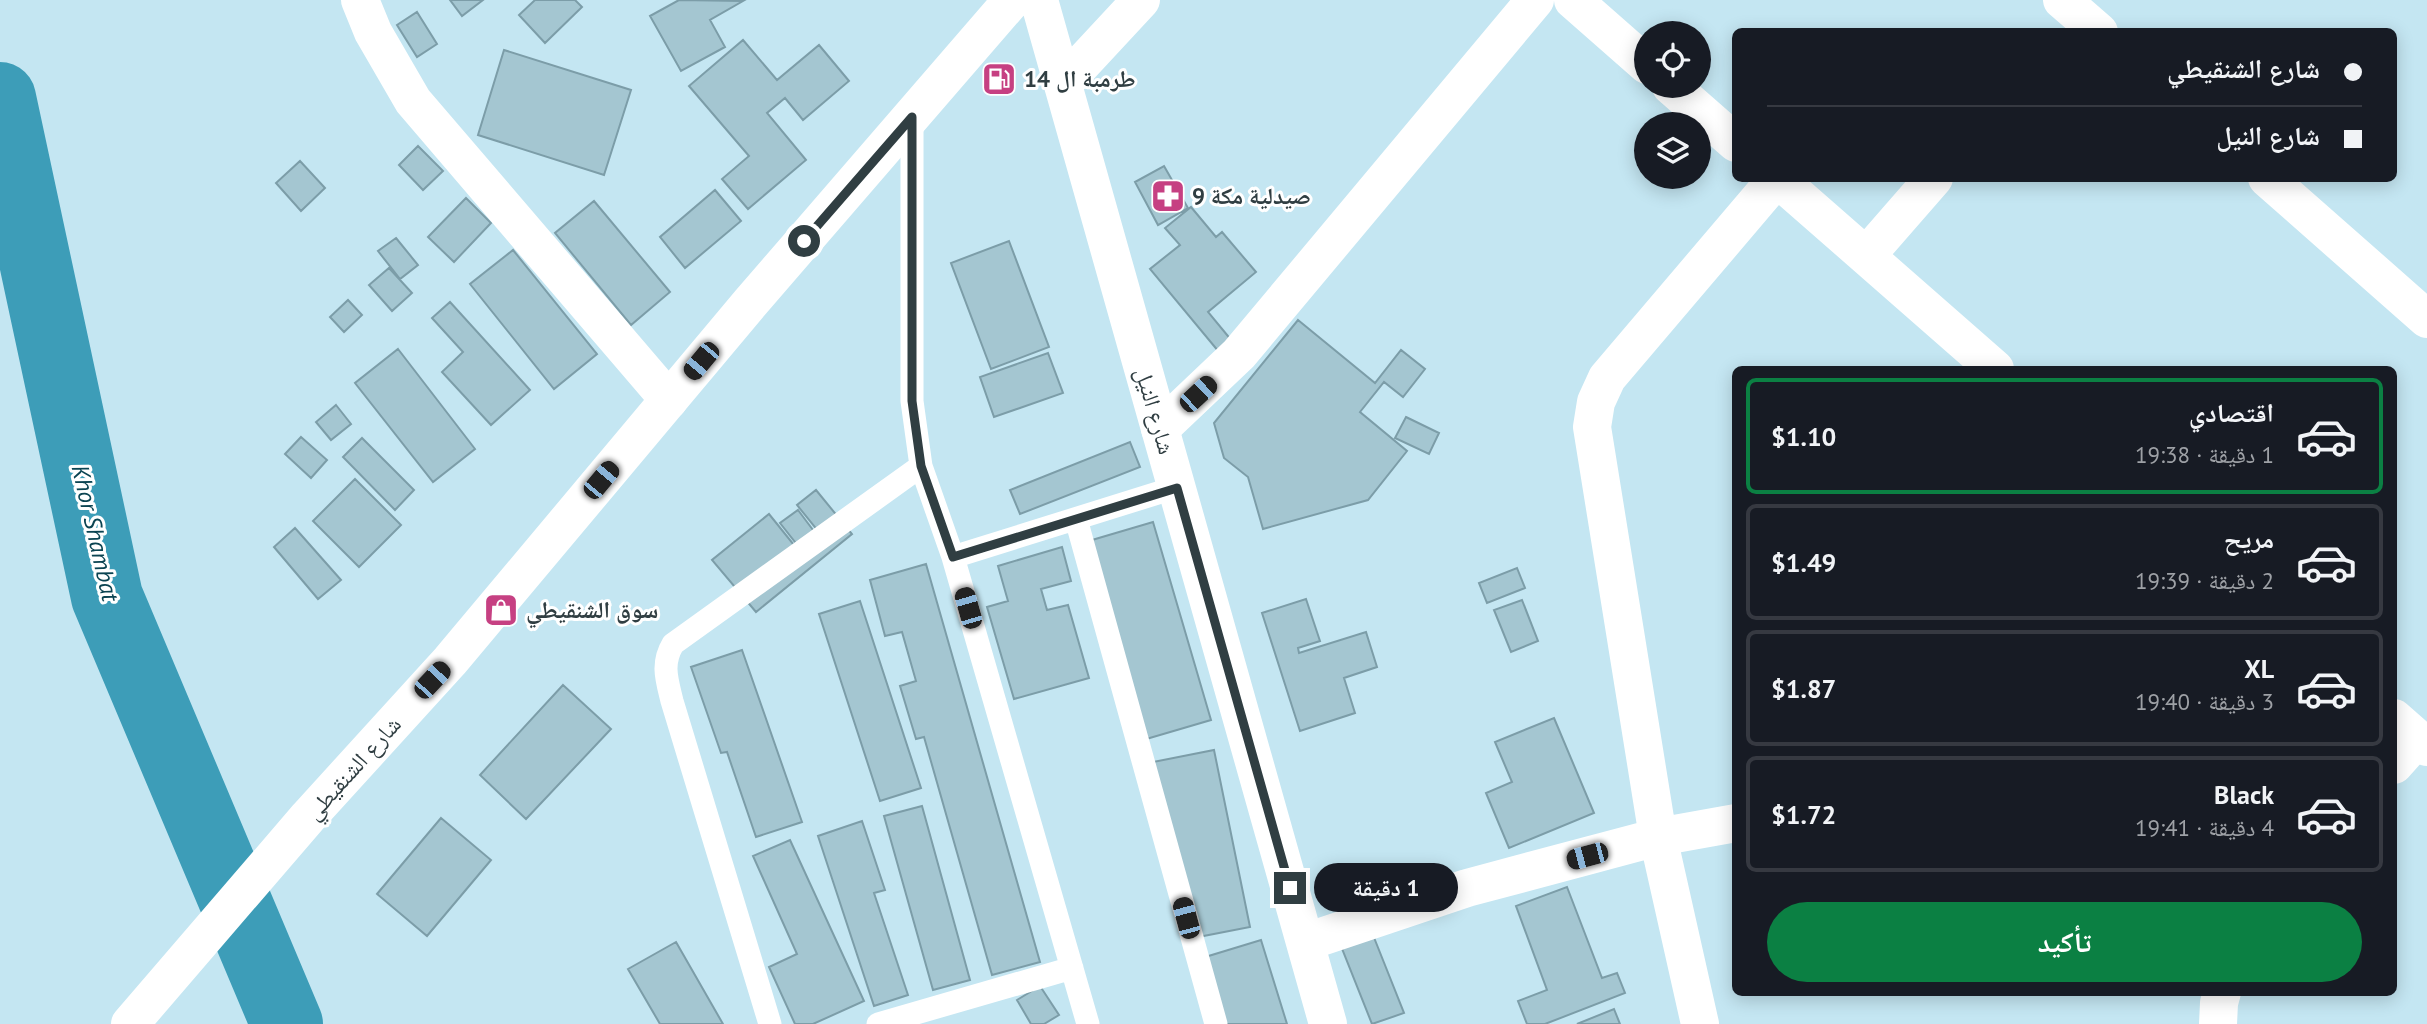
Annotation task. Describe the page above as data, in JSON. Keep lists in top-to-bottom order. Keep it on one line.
{"streets":{"street":["شارع النيل","شارع الشنقيطي"]},"water":["Khor Shambat"],"places":{"fuel station":["طرمبة ال 14"],"pharmacy":["صيدلية مكة 9"],"shop":["سوق الشنقيطي"]},"page":{"banner":["شارع الشنقيطي","شارع النيل"],"list":[{"name":"اقتصادي","note":"1 دقيقة · 19:38","value":"$1.10"},{"name":"مريح","note":"2 دقيقة · 19:39","value":"$1.49"},{"name":"XL","note":"3 دقيقة · 19:40","value":"$1.87"},{"name":"Black","note":"4 دقيقة · 19:41","value":"$1.72"}],"bubble":"1 دقيقة","buttons":"تأكيد"}}
